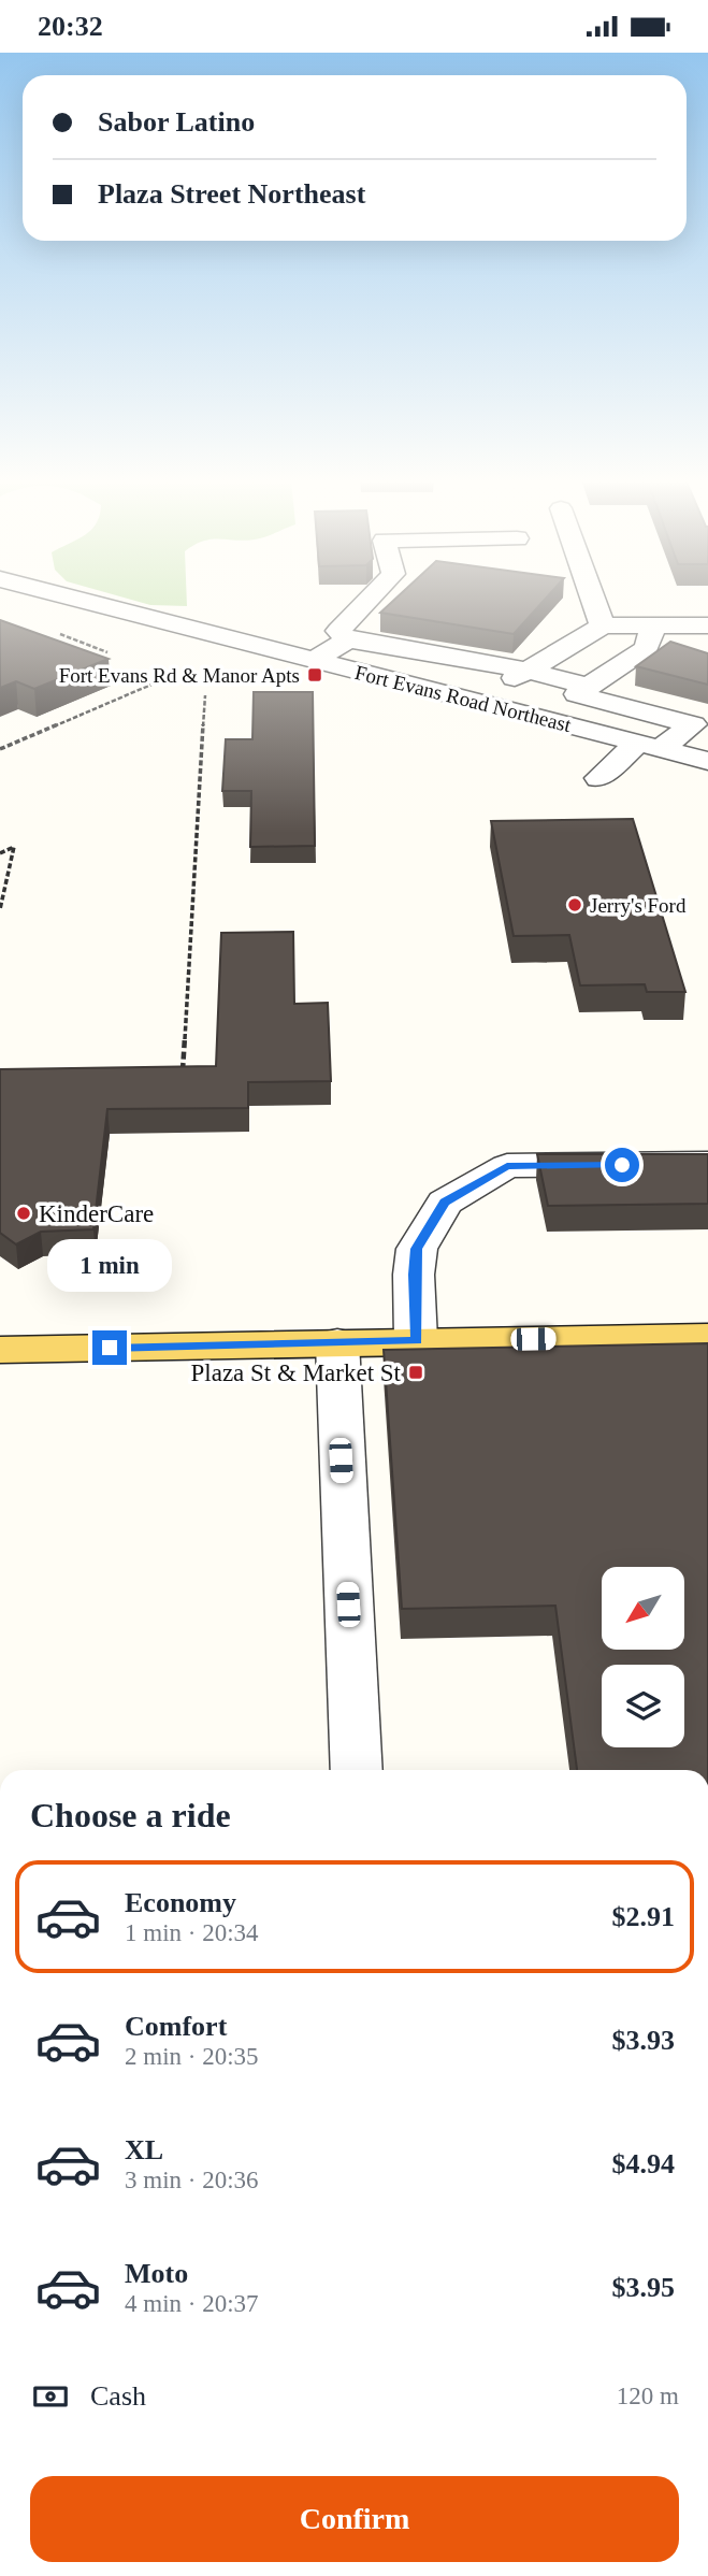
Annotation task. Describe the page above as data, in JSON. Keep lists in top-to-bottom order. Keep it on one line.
{"streets":{"street":["Fort Evans Road Northeast"]},"places":{"transit":["Fort Evans Rd & Manor Apts","Plaza St & Market St"],"other":["Jerry's Ford","KinderCare"]},"north":"bottom left","page":{"status":"20:32","banner":["Sabor Latino","Plaza Street Northeast"],"bubble":"1 min","heading":"Choose a ride","list":[{"name":"Economy","note":"1 min · 20:34","value":"$2.91"},{"name":"Comfort","note":"2 min · 20:35","value":"$3.93"},{"name":"XL","note":"3 min · 20:36","value":"$4.94"},{"name":"Moto","note":"4 min · 20:37","value":"$3.95"}],"pay":["Cash","120 m"],"buttons":"Confirm"}}
